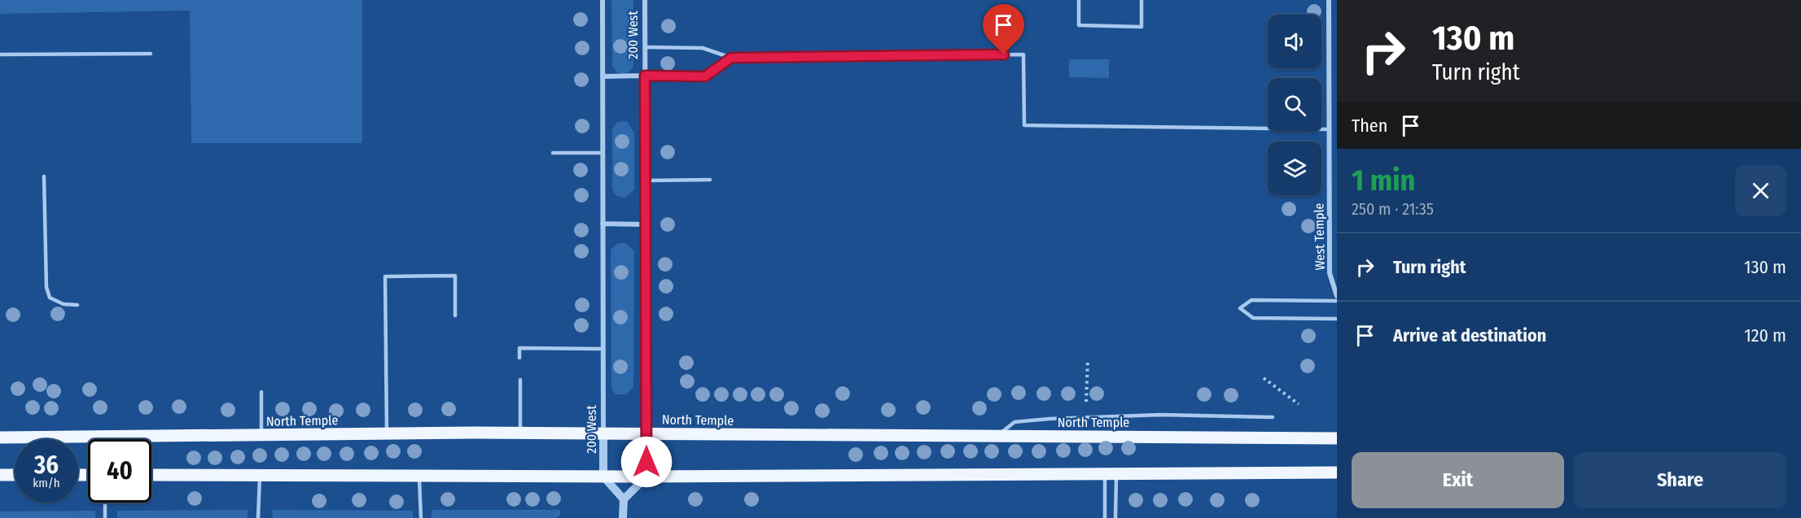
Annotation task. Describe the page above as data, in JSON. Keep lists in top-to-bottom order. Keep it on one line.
{"streets":{"main road":["North Temple"],"street":["200 West","West Temple"]},"crossings":[["200 West","North Temple"]],"page":{"turn":["130 m","Turn right"],"then":"Then","heading":["1 min","250 m · 21:35"],"list":[{"name":"Turn right","value":"130 m"},{"name":"Arrive at destination","value":"120 m"}],"speed":"36 km/h","limit":"40","buttons":["Exit","Share"]}}
